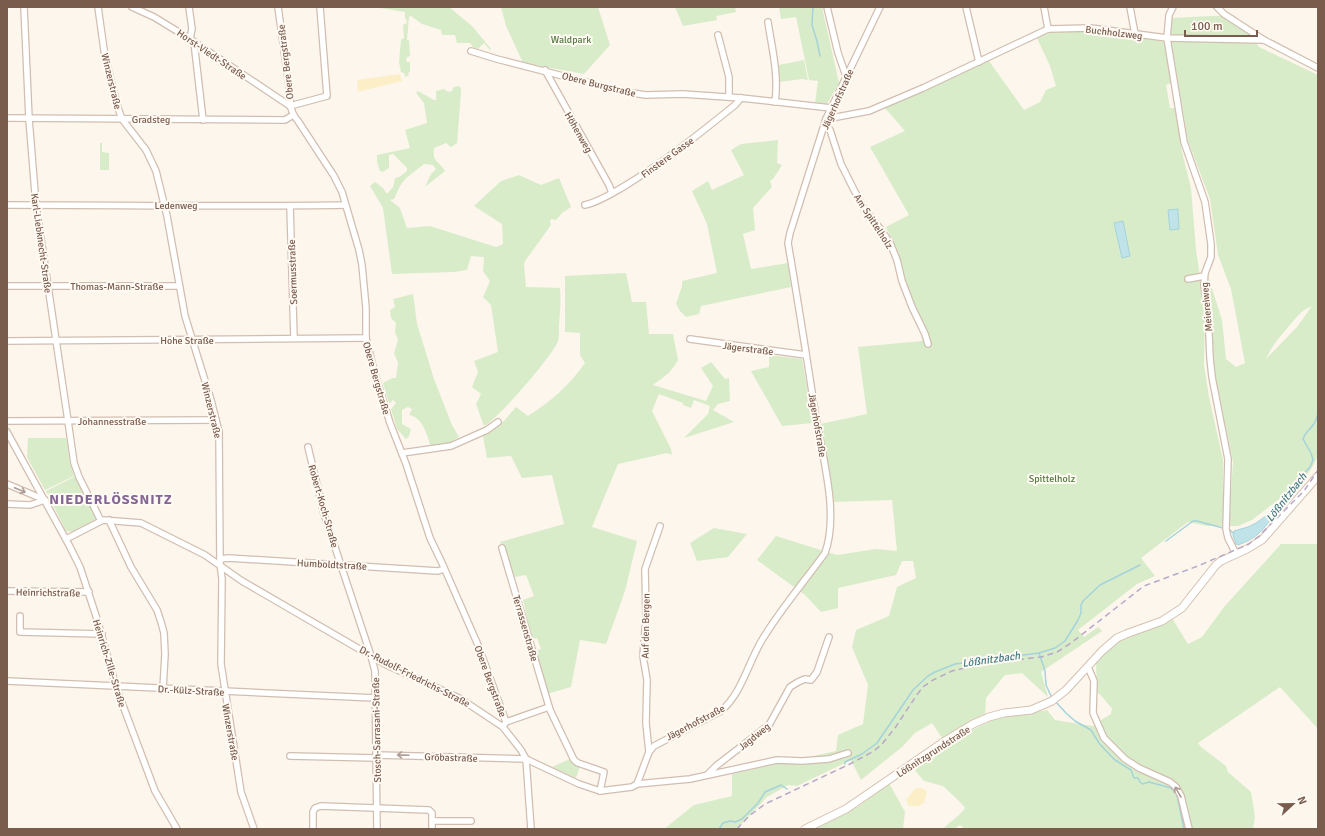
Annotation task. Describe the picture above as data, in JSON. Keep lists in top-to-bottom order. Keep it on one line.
{"streets":{"street":["Buchholzweg","Horst-Viedt-Straße","Obere Bergstraße","Winzerstraße","Obere Burgstraße","Jägerhofstraße","Gradsteg","Höhenweg","Finstere Gasse","Ledenweg","Am Spittelholz","Karl-Liebknecht-Straße","Soermusstraße","Thomas-Mann-Straße","Meiereiweg","Hohe Straße","Jägerstraße","Johannesstraße","Robert-Koch-Straße","Humboldtstraße","Heinrichstraße","Auf den Bergen","Terrassenstraße","Heinrich-Zille-Straße","Dr.-Rudolf-Friedrichs-Straße","Dr.-Külz-Straße","Stosch-Sarrasani-Straße","Jagdweg","Lößnitzgrundstraße","Gröbastraße"]},"crossings":[["Buchholzweg","Jägerhofstraße"],["Buchholzweg","Am Spittelholz"],["Buchholzweg","Meiereiweg"],["Horst-Viedt-Straße","Obere Bergstraße"],["Obere Bergstraße","Gradsteg"],["Obere Bergstraße","Ledenweg"],["Obere Bergstraße","Hohe Straße"],["Obere Bergstraße","Humboldtstraße"],["Obere Bergstraße","Dr.-Rudolf-Friedrichs-Straße"],["Winzerstraße","Gradsteg"],["Winzerstraße","Ledenweg"],["Winzerstraße","Thomas-Mann-Straße"],["Winzerstraße","Hohe Straße"],["Winzerstraße","Johannesstraße"],["Winzerstraße","Humboldtstraße"],["Winzerstraße","Dr.-Rudolf-Friedrichs-Straße"],["Winzerstraße","Dr.-Külz-Straße"],["Obere Burgstraße","Jägerhofstraße"],["Obere Burgstraße","Höhenweg"],["Obere Burgstraße","Finstere Gasse"],["Jägerhofstraße","Am Spittelholz"],["Jägerhofstraße","Jägerstraße"],["Jägerhofstraße","Auf den Bergen"],["Gradsteg","Karl-Liebknecht-Straße"],["Höhenweg","Finstere Gasse"],["Ledenweg","Karl-Liebknecht-Straße"],["Ledenweg","Soermusstraße"],["Karl-Liebknecht-Straße","Thomas-Mann-Straße"],["Karl-Liebknecht-Straße","Hohe Straße"],["Karl-Liebknecht-Straße","Johannesstraße"],["Karl-Liebknecht-Straße","Dr.-Rudolf-Friedrichs-Straße"],["Soermusstraße","Hohe Straße"],["Meiereiweg","Lößnitzgrundstraße"],["Robert-Koch-Straße","Humboldtstraße"],["Robert-Koch-Straße","Stosch-Sarrasani-Straße"],["Humboldtstraße","Dr.-Rudolf-Friedrichs-Straße"],["Humboldtstraße","Stosch-Sarrasani-Straße"],["Heinrichstraße","Heinrich-Zille-Straße"],["Heinrich-Zille-Straße","Dr.-Külz-Straße"],["Dr.-Rudolf-Friedrichs-Straße","Stosch-Sarrasani-Straße"],["Dr.-Rudolf-Friedrichs-Straße","Gröbastraße"],["Dr.-Külz-Straße","Stosch-Sarrasani-Straße"],["Stosch-Sarrasani-Straße","Gröbastraße"]],"one_way":["Gröbastraße"],"districts":["NIEDERLÖSSNITZ"],"water":["Lößnitzbach"],"parks":["Waldpark","Spittelholz"],"scale_bar":"100 m","north":"right"}
